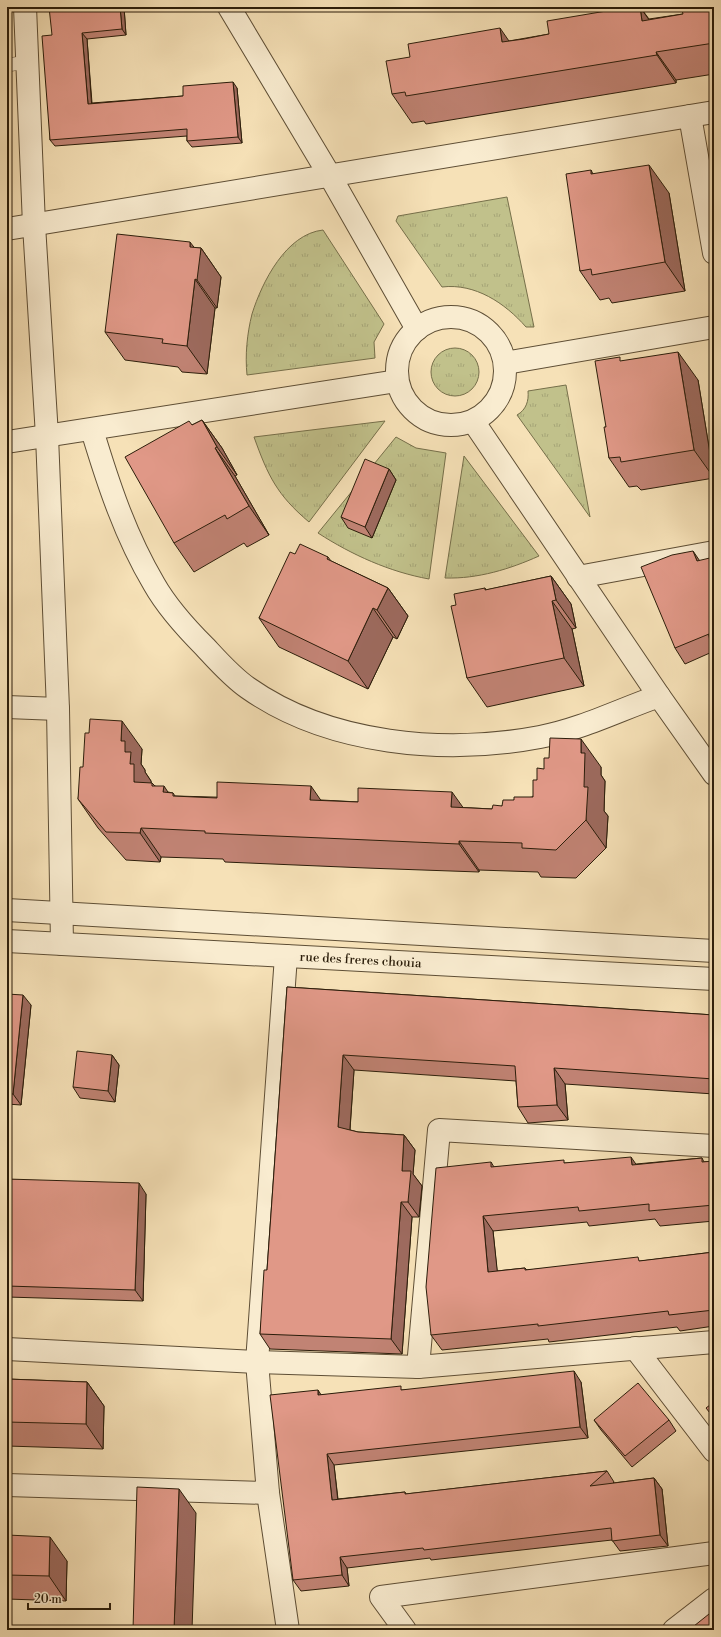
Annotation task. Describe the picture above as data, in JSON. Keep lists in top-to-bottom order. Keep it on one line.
{"streets":{"street":["rue des freres chouia"]},"scale_bar":"20 m"}
